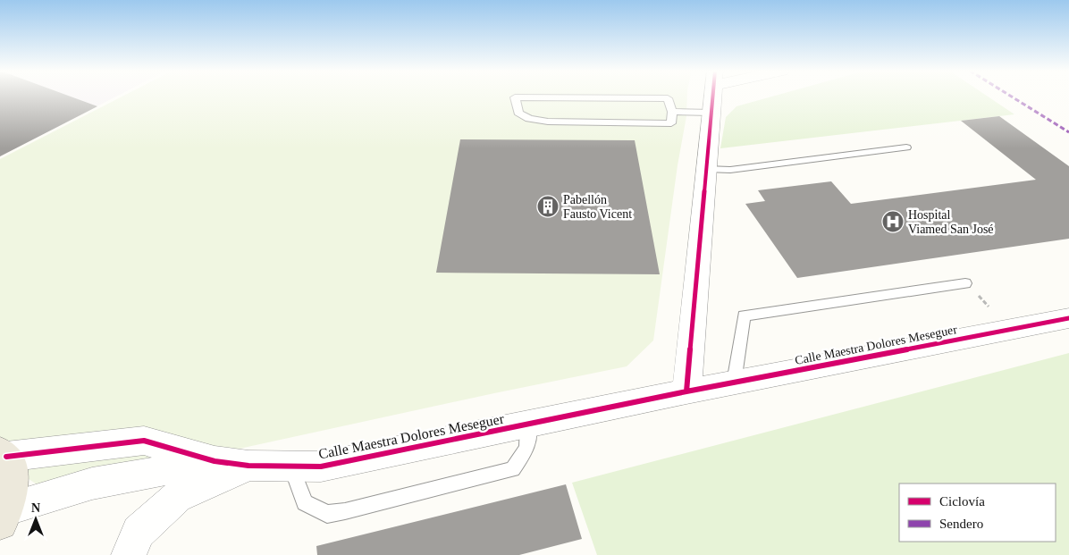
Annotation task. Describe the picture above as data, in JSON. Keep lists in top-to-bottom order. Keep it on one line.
{"streets":{"street":["Calle Maestra Dolores Meseguer"]},"places":{"building":["Pabellón Fausto Vicent"],"hospital":["Hospital Viamed San José"]},"legend":["Ciclovía","Sendero"],"north":"top"}
